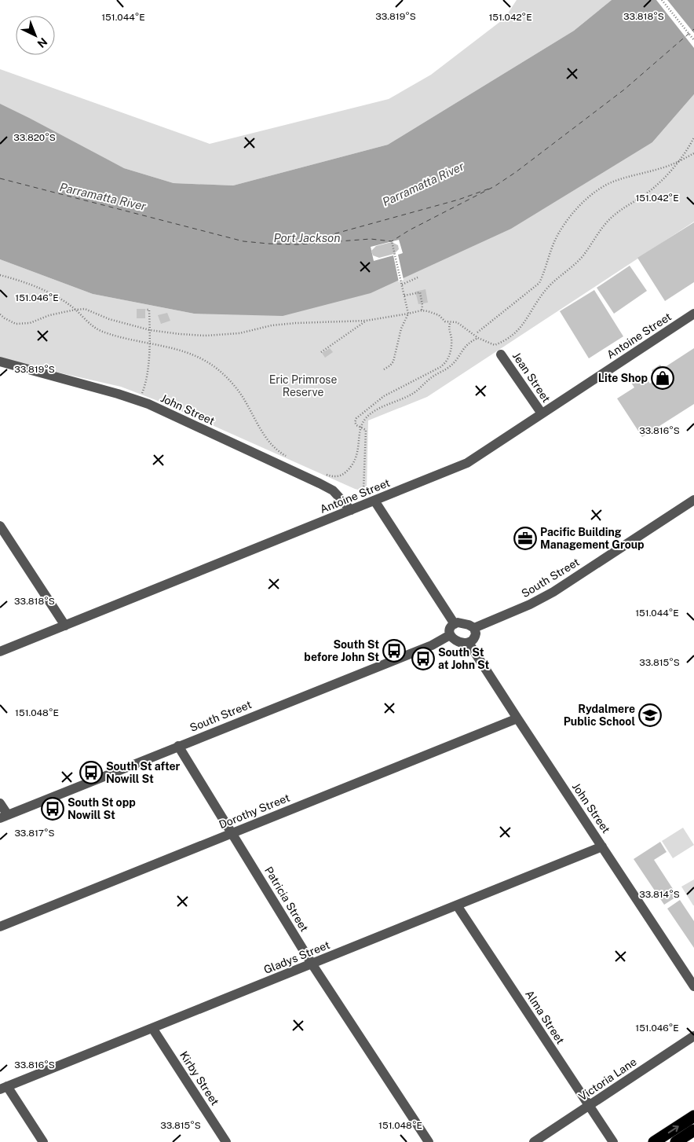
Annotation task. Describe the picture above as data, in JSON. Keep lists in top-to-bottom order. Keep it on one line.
{"streets":{"street":["Antoine Street","Jean Street","John Street","South Street","Dorothy Street","Patricia Street","Gladys Street","Alma Street","Kirby Street","Victoria Lane"]},"crossings":[["Antoine Street","Jean Street"],["Antoine Street","John Street"],["John Street","South Street"],["John Street","Dorothy Street"],["John Street","Gladys Street"],["South Street","Patricia Street"],["Dorothy Street","Patricia Street"],["Patricia Street","Gladys Street"],["Gladys Street","Alma Street"],["Gladys Street","Kirby Street"],["Alma Street","Victoria Lane"]],"water":["Parramatta River","Port Jackson"],"parks":["Eric Primrose Reserve"],"places":{"shop":["Lite Shop"],"office":["Pacific Building Management Group"],"bus stop":["South St before John St","South St at John St","South St after Nowill St","South St opp Nowill St"],"school or university":["Rydalmere Public School"]},"north":"bottom right","coordinates":["33.819°S","33.818°S","151.044°E","151.042°E","33.820°S","151.046°E","33.816°S","33.815°S","151.048°E","33.817°S","33.814°S"]}
